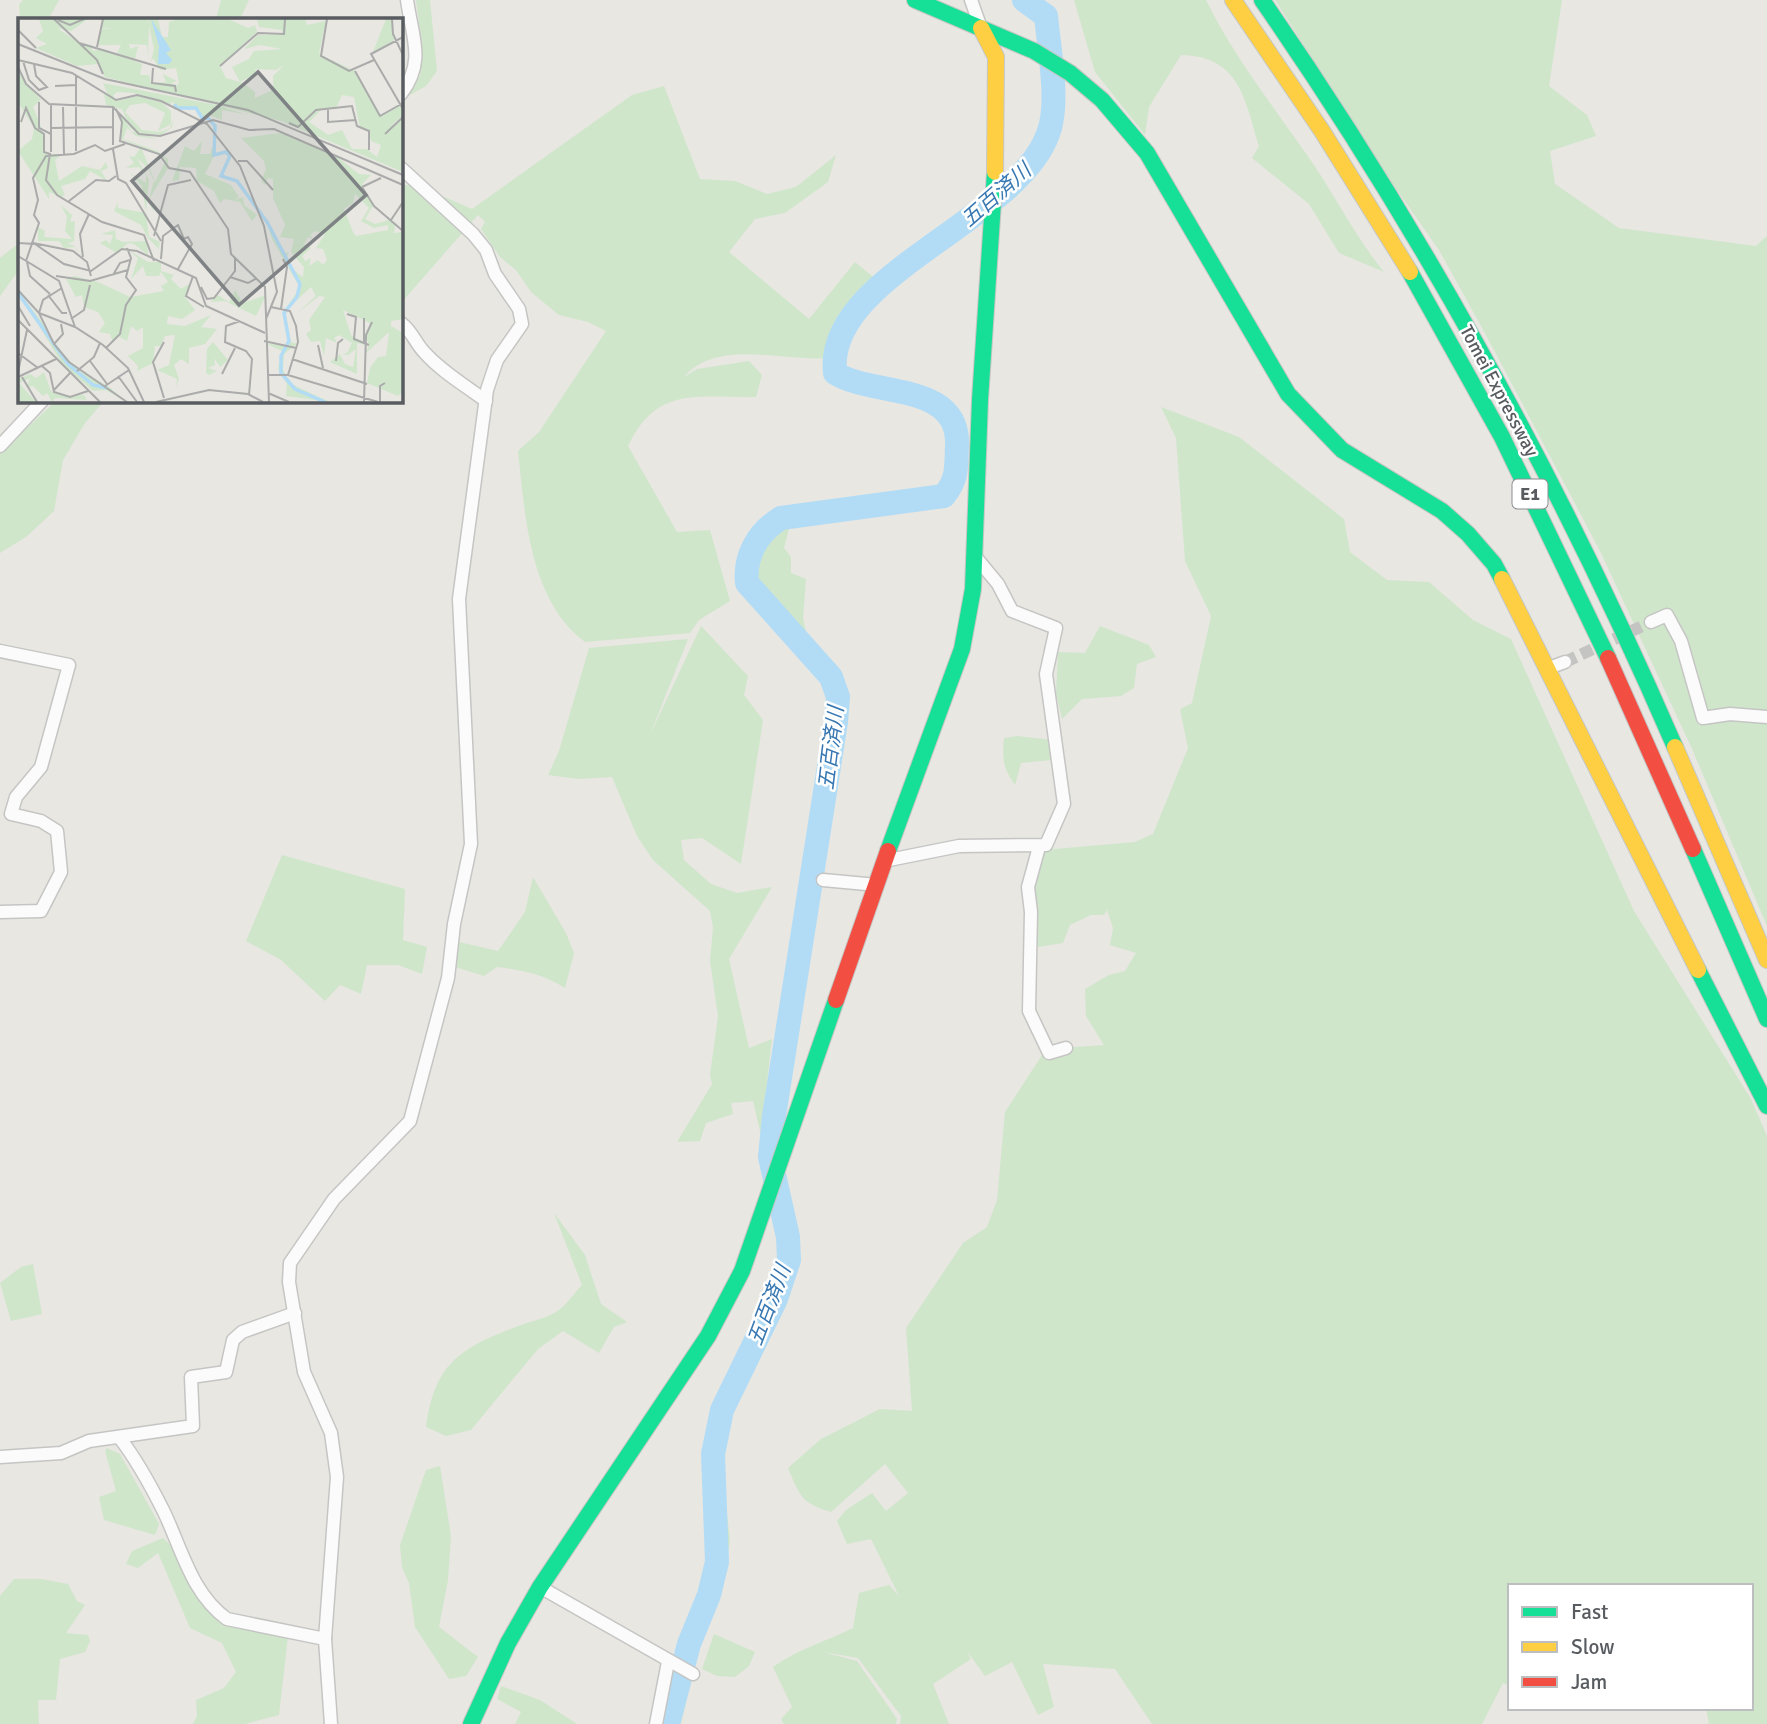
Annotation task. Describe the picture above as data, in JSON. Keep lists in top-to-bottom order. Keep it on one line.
{"streets":{"main road":["Tomei Expressway","E1"]},"water":["五百済川"],"legend":["Fast","Slow","Jam"]}
